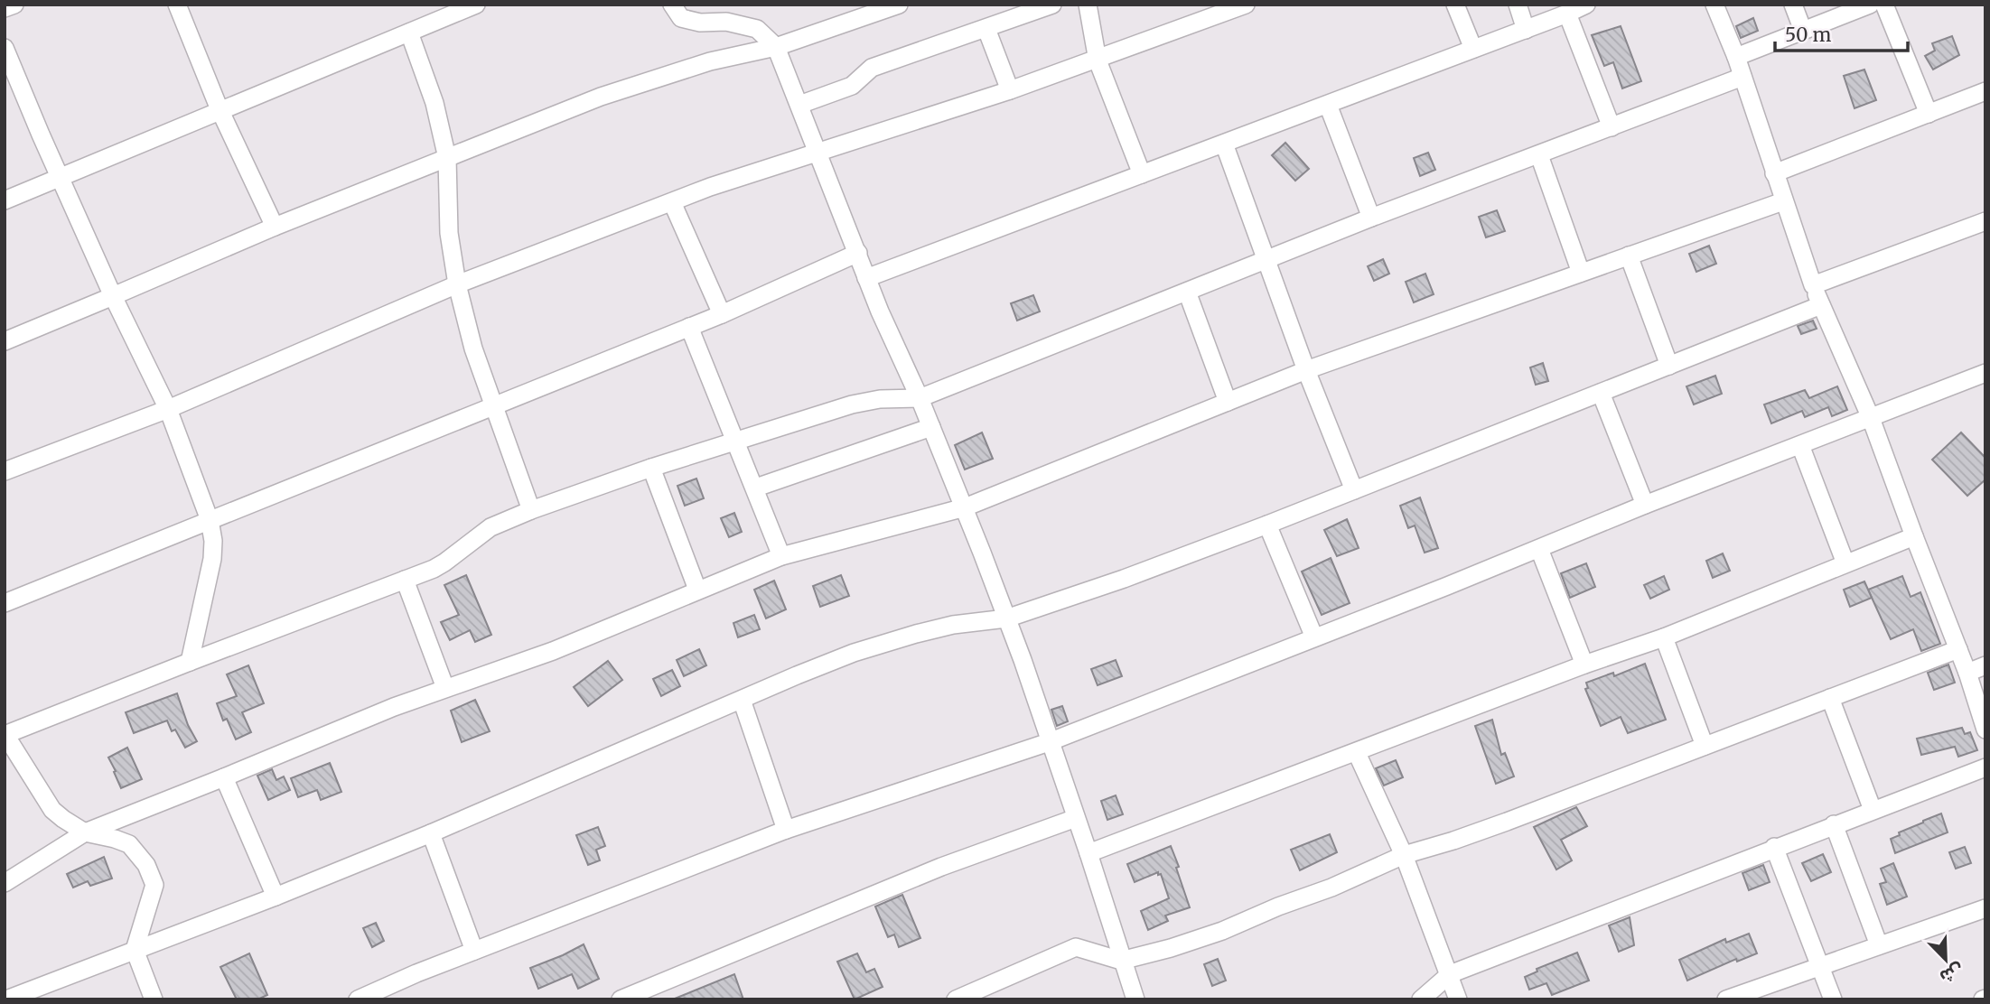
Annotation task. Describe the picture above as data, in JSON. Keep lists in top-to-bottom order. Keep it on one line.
{"scale_bar":"50 m","north":"bottom right"}
